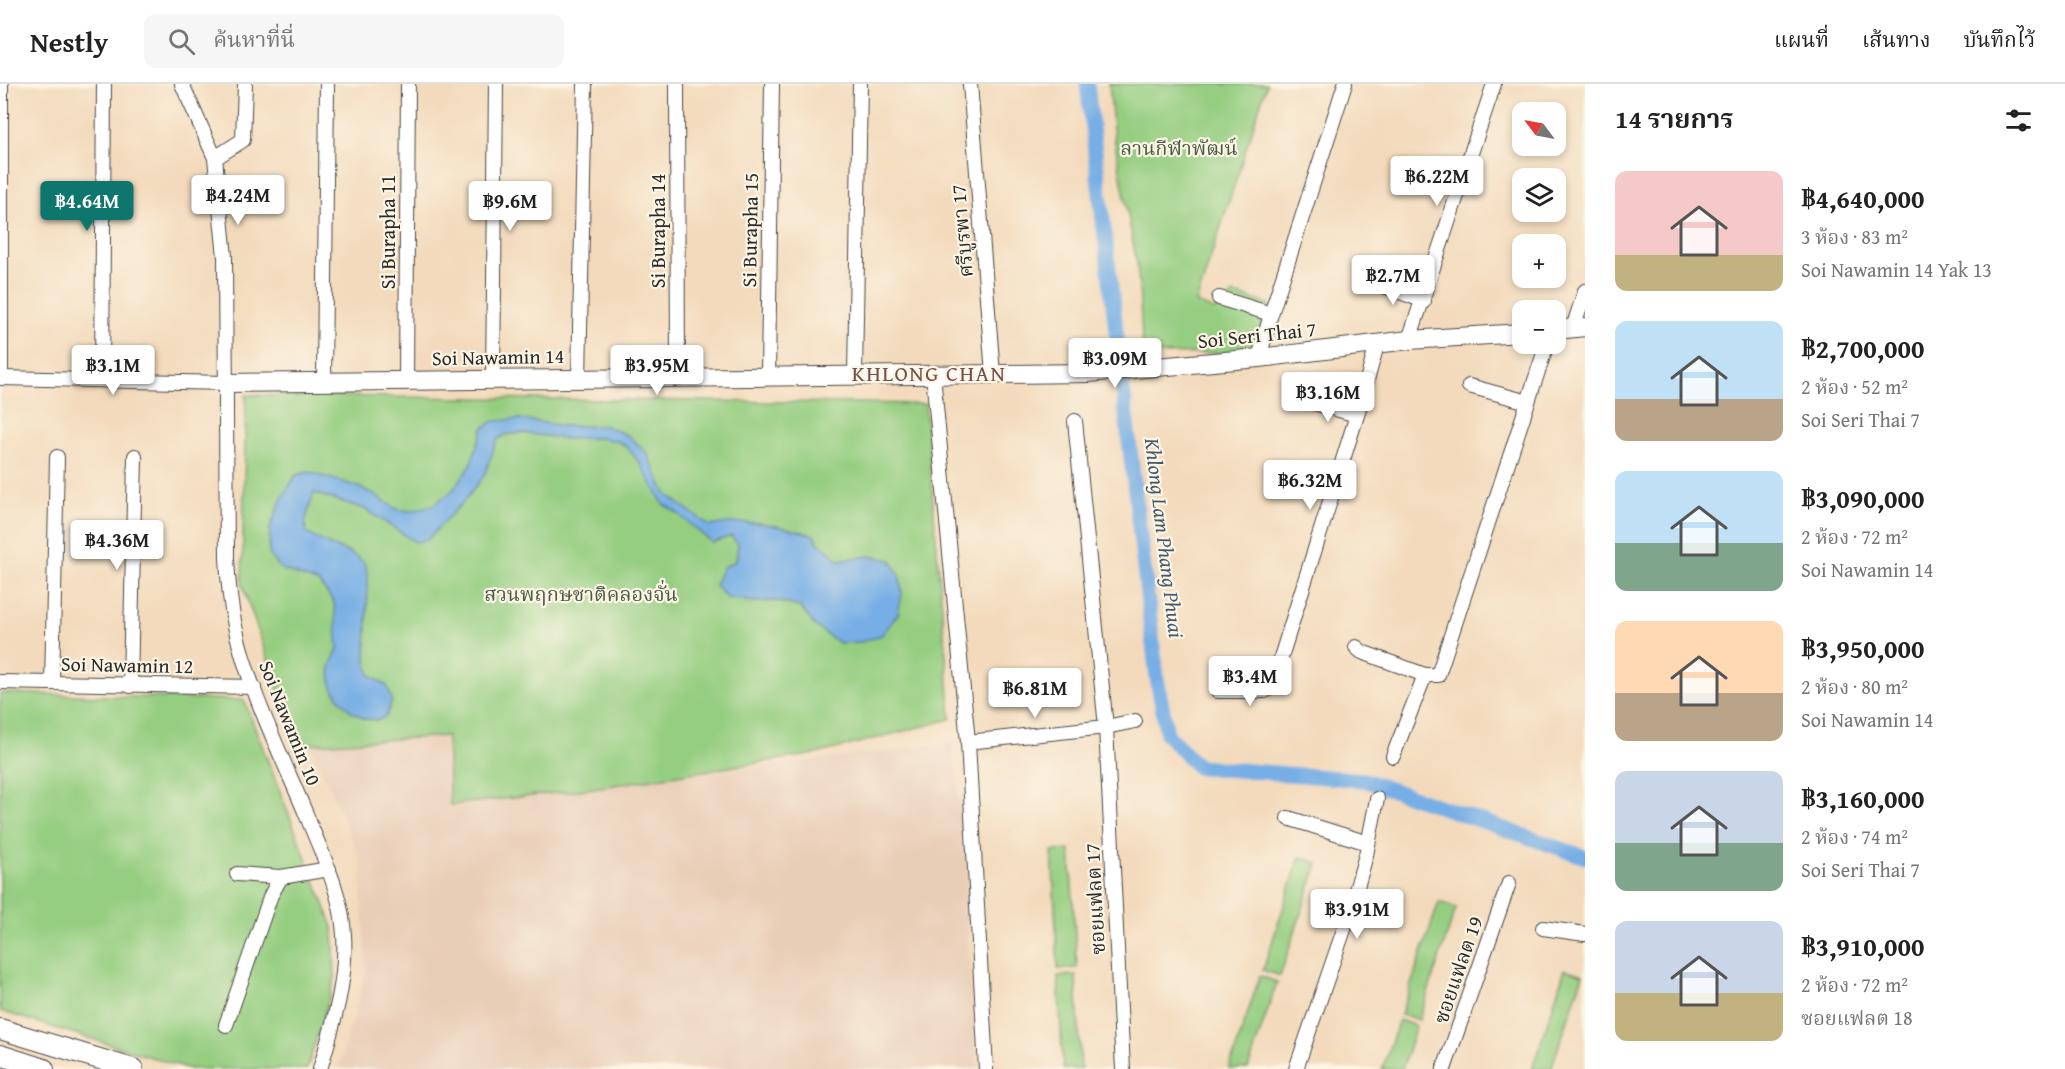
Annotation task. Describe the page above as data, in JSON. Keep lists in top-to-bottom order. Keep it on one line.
{"streets":{"street":["Si Burapha 15","Si Burapha 14","ศรีบูรพา 17","Si Burapha 11","Soi Seri Thai 7","Soi Nawamin 14","Soi Nawamin 12","Soi Nawamin 10","ซอยแฟลต 17","ซอยแฟลต 19"]},"crossings":[["Si Burapha 15","Soi Nawamin 14"],["Si Burapha 14","Soi Nawamin 14"],["ศรีบูรพา 17","Soi Nawamin 14"],["Si Burapha 11","Soi Nawamin 14"],["Soi Seri Thai 7","Soi Nawamin 14"],["Soi Nawamin 14","Soi Nawamin 10"],["Soi Nawamin 12","Soi Nawamin 10"]],"districts":["KHLONG CHAN"],"water":["Khlong Lam Phang Phuai"],"parks":["ลานกีฬาพัฒน์","สวนพฤกษชาติคลองจั่น"],"north":"top left","page":{"header":"Nestly","search":"ค้นหาที่นี่","nav":["แผนที่","เส้นทาง","บันทึกไว้"],"heading":"14 รายการ","map_buttons":["+","−"],"price":["฿6.22M","฿4.24M","฿4.64M","฿9.6M","฿2.7M","฿3.09M","฿3.1M","฿3.95M","฿3.16M","฿6.32M","฿4.36M","฿3.4M","฿6.81M","฿3.91M"],"list":[{"name":"฿4,640,000","note":"3 ห้อง · 83 m² · Soi Nawamin 14 Yak 13"},{"name":"฿2,700,000","note":"2 ห้อง · 52 m² · Soi Seri Thai 7"},{"name":"฿3,090,000","note":"2 ห้อง · 72 m² · Soi Nawamin 14"},{"name":"฿3,950,000","note":"2 ห้อง · 80 m² · Soi Nawamin 14"},{"name":"฿3,160,000","note":"2 ห้อง · 74 m² · Soi Seri Thai 7"},{"name":"฿3,910,000","note":"2 ห้อง · 72 m² · ซอยแฟลต 18"}]}}
